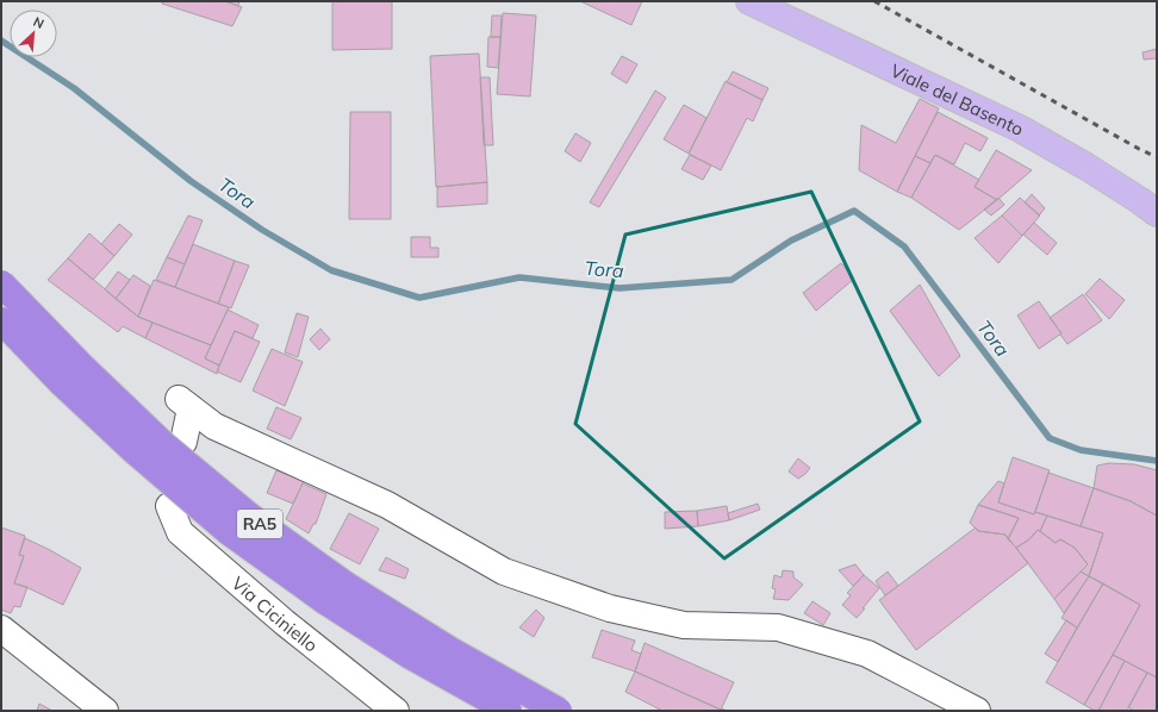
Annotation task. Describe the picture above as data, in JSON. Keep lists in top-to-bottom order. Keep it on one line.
{"streets":{"highway":["RA5"],"main road":["Viale del Basento"],"street":["Via Ciciniello"]},"water":["Tora"],"north":"top right"}
